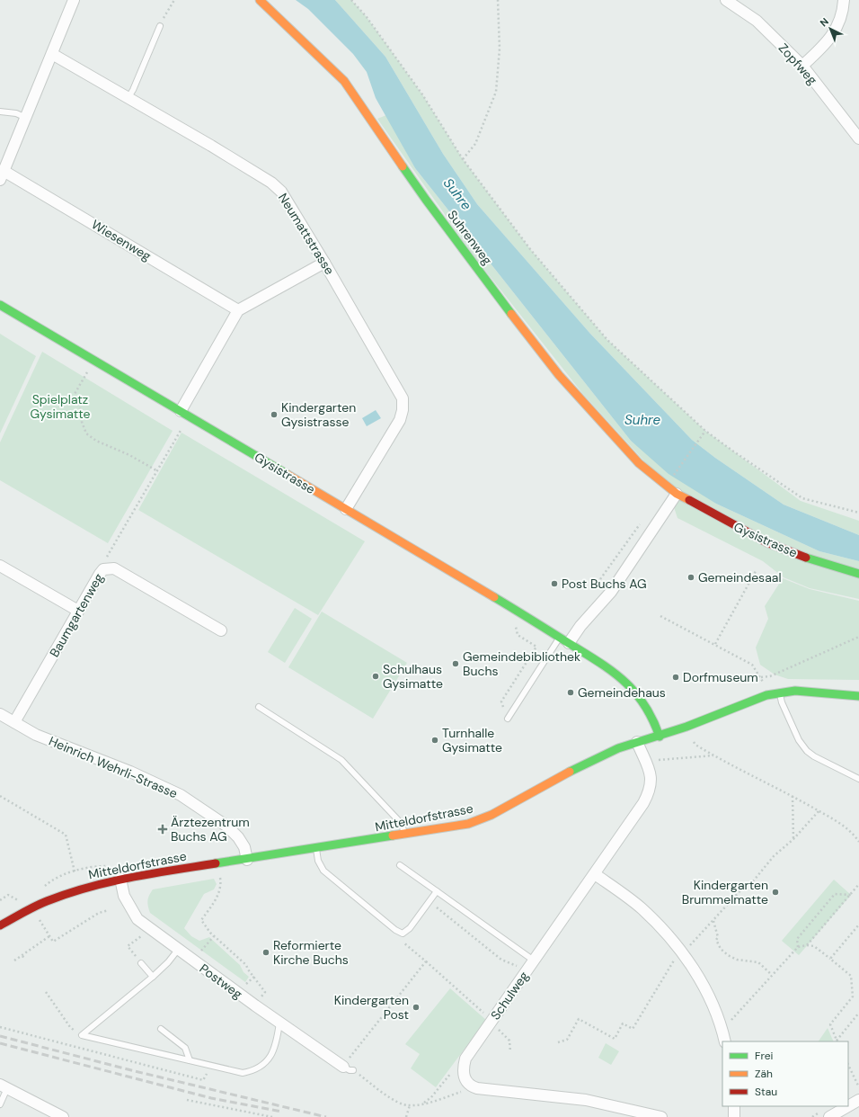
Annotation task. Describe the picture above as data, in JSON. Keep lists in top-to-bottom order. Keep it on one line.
{"streets":{"street":["Zopfweg","Neumattstrasse","Suhrenweg","Wiesenweg","Gysistrasse","Baumgartenweg","Heinrich Wehrli-Strasse","Mitteldorfstrasse","Postweg","Schulweg"]},"crossings":[["Neumattstrasse","Gysistrasse"],["Suhrenweg","Gysistrasse"],["Gysistrasse","Mitteldorfstrasse"],["Baumgartenweg","Heinrich Wehrli-Strasse"],["Heinrich Wehrli-Strasse","Mitteldorfstrasse"],["Mitteldorfstrasse","Postweg"],["Mitteldorfstrasse","Schulweg"]],"water":["Suhre"],"parks":["Spielplatz Gysimatte"],"places":{"other":["Kindergarten Gysistrasse","Gemeindesaal","Post Buchs AG","Gemeindebibliothek Buchs","Schulhaus Gysimatte","Dorfmuseum","Gemeindehaus","Turnhalle Gysimatte","Kindergarten Brummelmatte","Reformierte Kirche Buchs","Kindergarten Post"],"health":["Ärztezentrum Buchs AG"]},"legend":["Frei","Zäh","Stau"],"north":"top left"}
